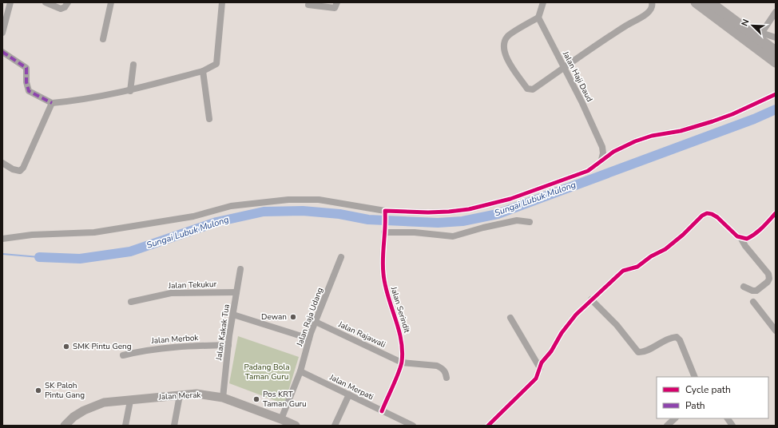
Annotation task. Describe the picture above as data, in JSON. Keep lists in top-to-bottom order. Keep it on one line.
{"streets":{"street":["Jalan Haji Daud","Jalan Tekukur","Jalan Serindit","Jalan Raja Udang","Jalan Kakak Tua","Jalan Rajawali","Jalan Merbok","Jalan Merpati","Jalan Merak"]},"crossings":[["Jalan Tekukur","Jalan Kakak Tua"],["Jalan Serindit","Jalan Rajawali"],["Jalan Serindit","Jalan Merpati"],["Jalan Raja Udang","Jalan Rajawali"],["Jalan Raja Udang","Jalan Merpati"],["Jalan Raja Udang","Jalan Merak"],["Jalan Kakak Tua","Jalan Merbok"],["Jalan Kakak Tua","Jalan Merak"]],"water":["Sungai Lubuk Mulong"],"parks":["Padang Bola Taman Guru"],"places":["Dewan","SMK Pintu Geng","SK Paloh Pintu Gang","Pos KRT Taman Guru"],"legend":["Cycle path","Path"],"north":"top left"}
